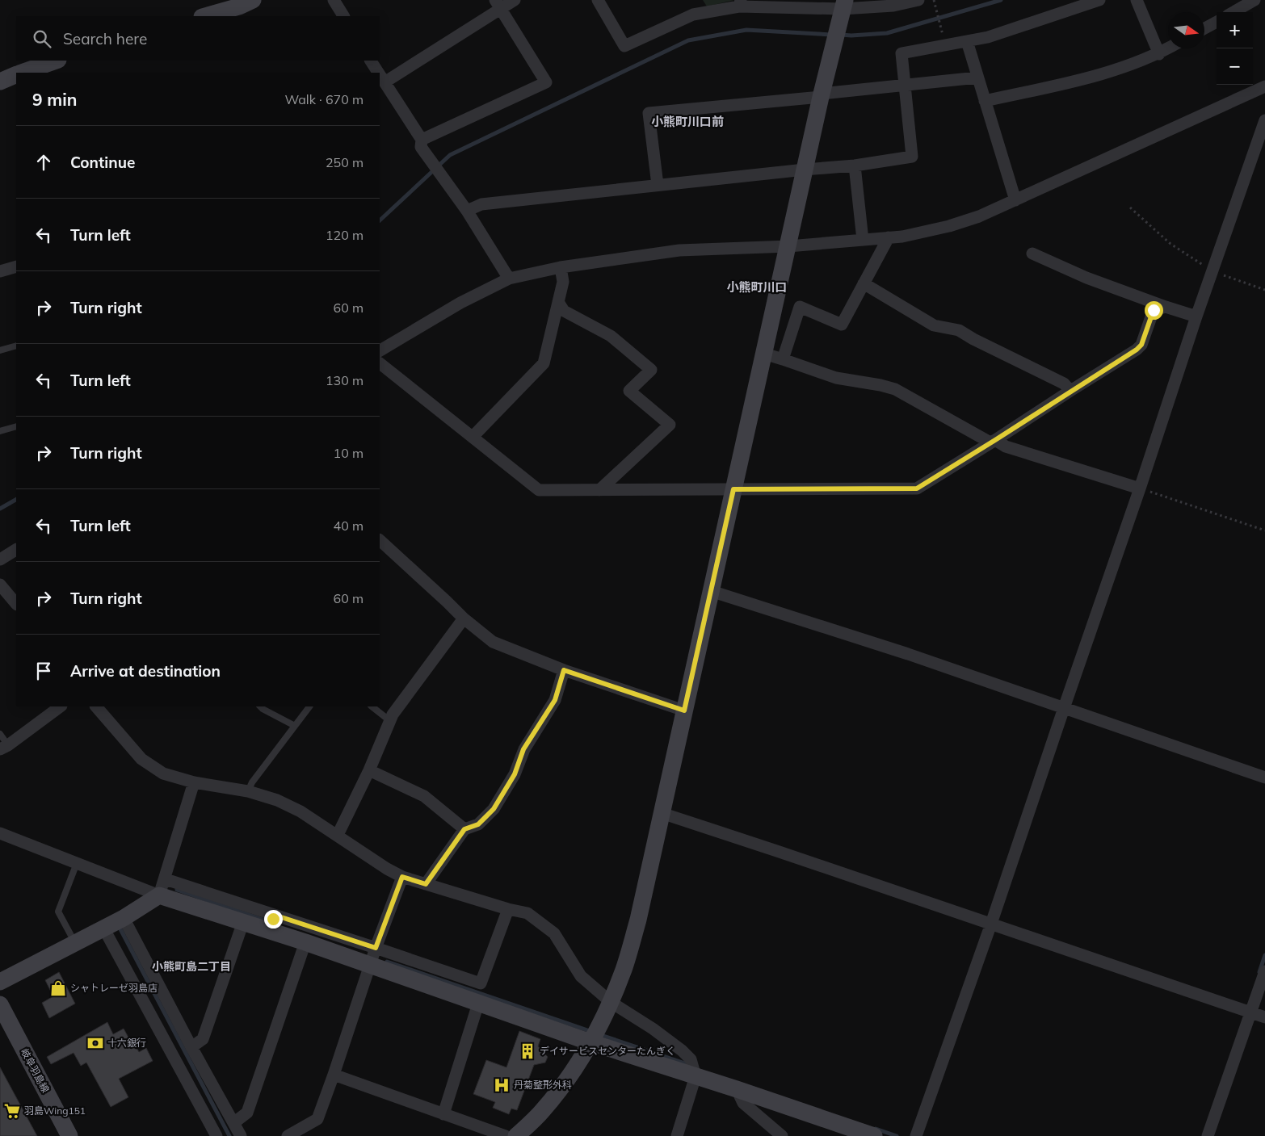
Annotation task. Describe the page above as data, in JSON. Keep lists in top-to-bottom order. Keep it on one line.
{"streets":{"street":["岐阜羽島線"]},"districts":["小熊町川口前","小熊町川口","小熊町島二丁目"],"places":{"shop":["シャトレーゼ羽島店"],"bank":["十六銀行"],"building":["デイサービスセンターたんぎく"],"hospital":["丹菊整形外科"],"supermarket":["羽島Wing151"]},"north":"right","page":{"map_buttons":["+","−"],"search":"Search here","heading":["9 min","Walk · 670 m"],"list":[["Continue","250 m"],["Turn left","120 m"],["Turn right","60 m"],["Turn left","130 m"],["Turn right","10 m"],["Turn left","40 m"],["Turn right","60 m"],"Arrive at destination"]}}
